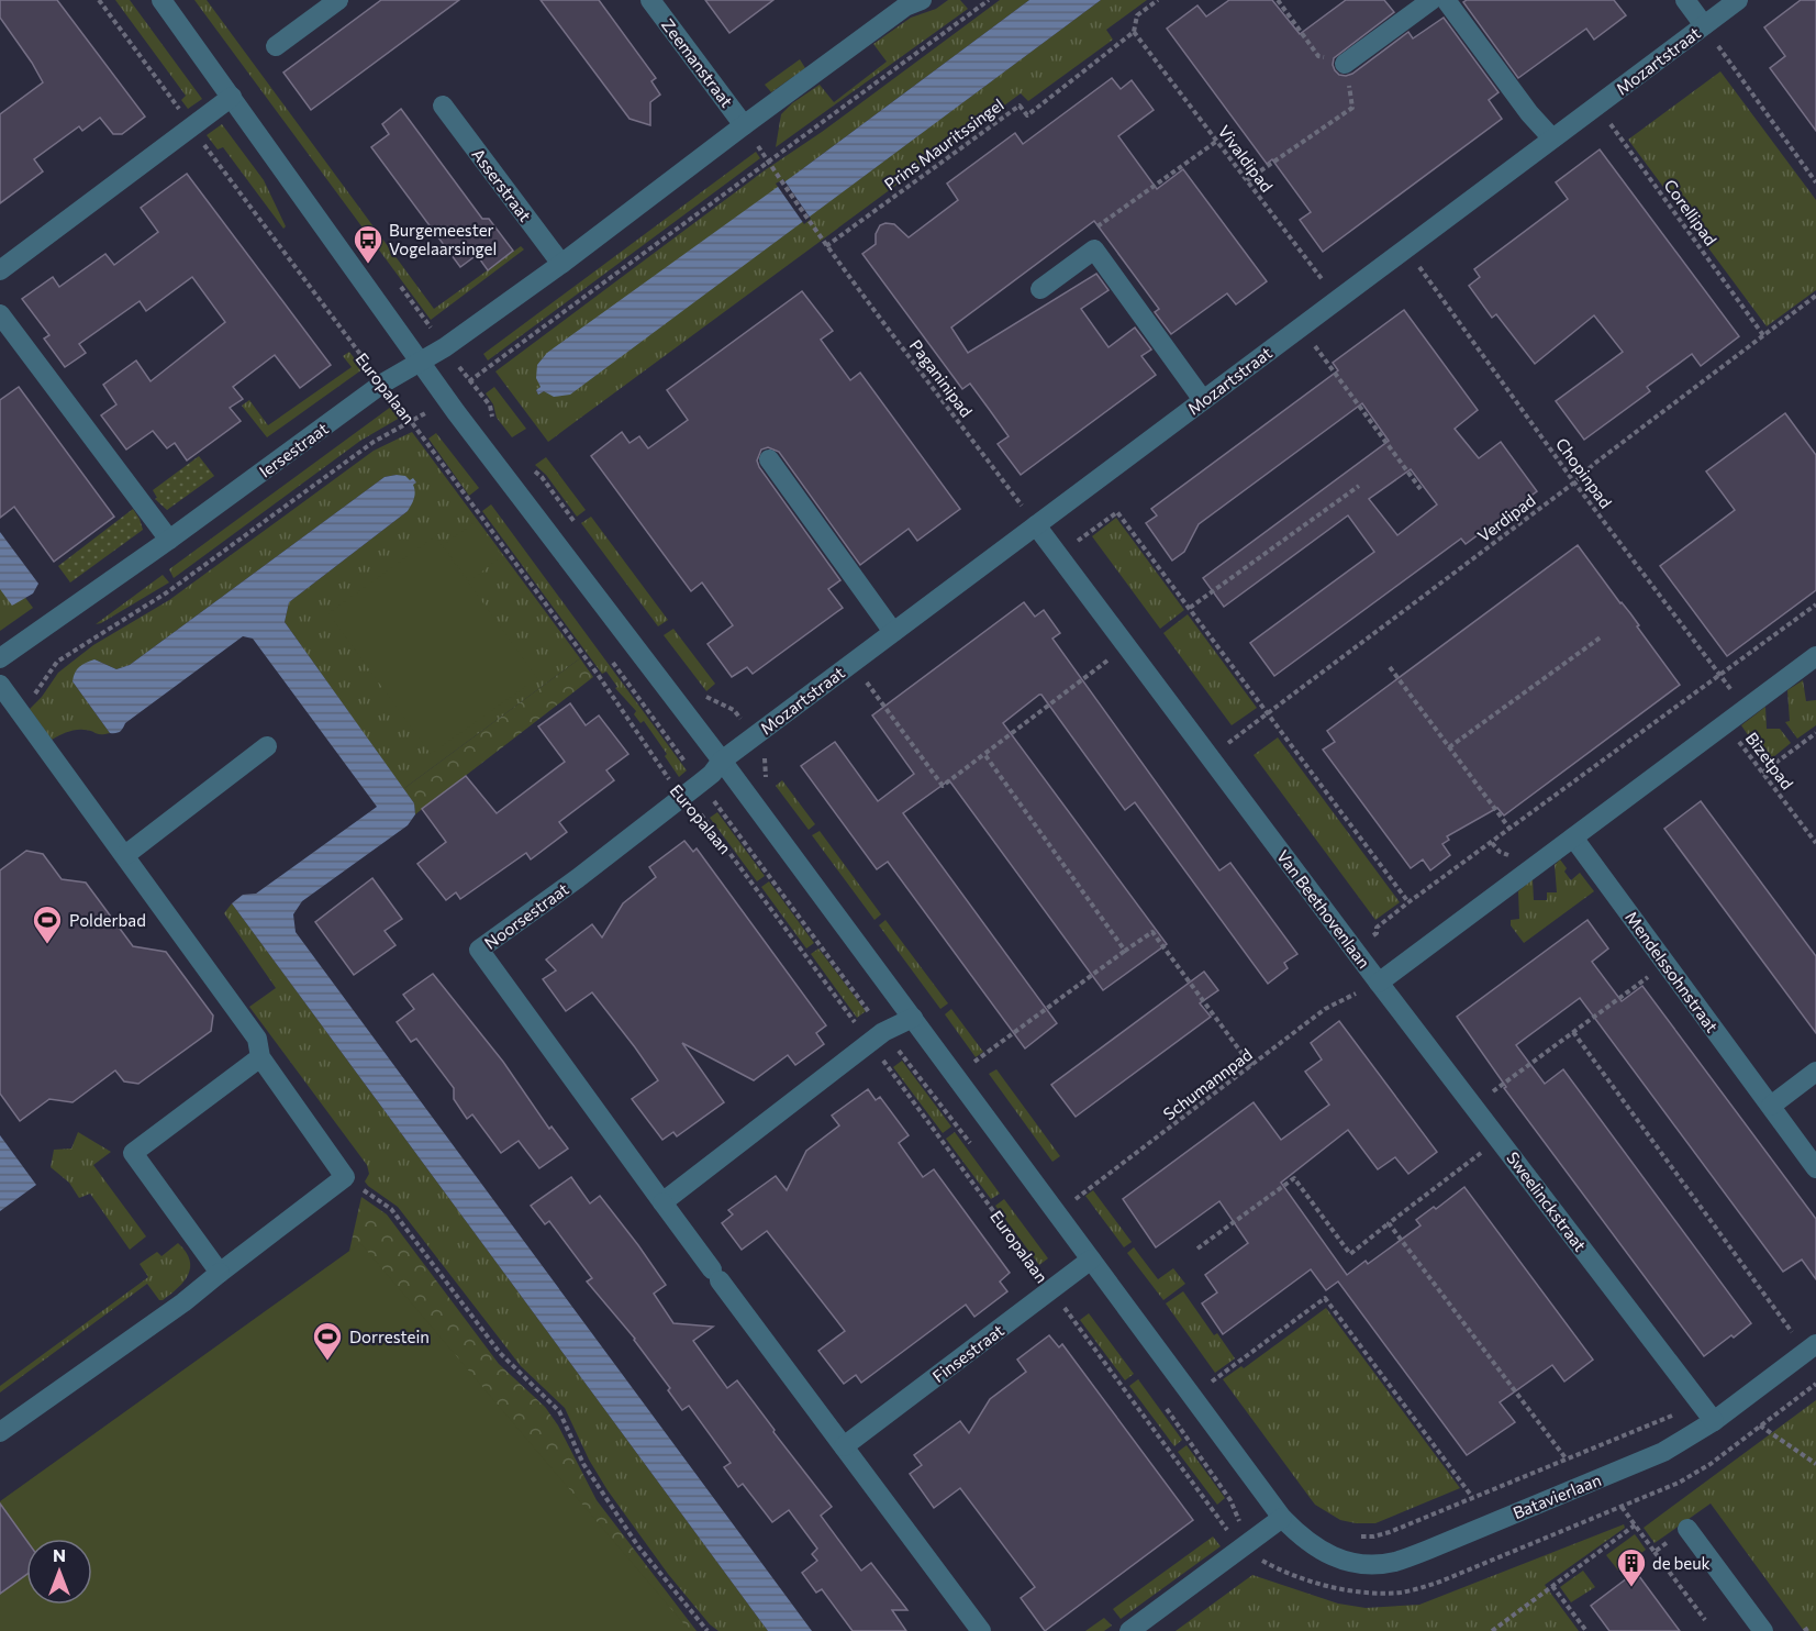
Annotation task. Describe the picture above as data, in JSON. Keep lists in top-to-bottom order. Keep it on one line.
{"streets":{"street":["Mozartstraat","Zeemanstraat","Asserstraat","Iersestraat","Van Beethovenlaan","Noorsestraat","Mendelssohnstraat","Sweelinckstraat","Finsestraat","Batavierlaan"],"path":["Prins Mauritssingel","Vivaldipad","Corellipad","Paganinipad","Europalaan","Chopinpad","Verdipad","Bizetpad","Schumannpad"]},"crossings":[["Mozartstraat","Vivaldipad"],["Mozartstraat","Corellipad"],["Mozartstraat","Paganinipad"],["Mozartstraat","Chopinpad"],["Mozartstraat","Van Beethovenlaan"],["Mozartstraat","Noorsestraat"],["Prins Mauritssingel","Vivaldipad"],["Prins Mauritssingel","Paganinipad"],["Corellipad","Verdipad"],["Paganinipad","Van Beethovenlaan"],["Europalaan","Iersestraat"],["Europalaan","Noorsestraat"],["Europalaan","Finsestraat"],["Chopinpad","Verdipad"],["Chopinpad","Van Beethovenlaan"],["Verdipad","Van Beethovenlaan"],["Bizetpad","Van Beethovenlaan"],["Van Beethovenlaan","Mendelssohnstraat"],["Van Beethovenlaan","Schumannpad"],["Van Beethovenlaan","Sweelinckstraat"],["Noorsestraat","Finsestraat"],["Schumannpad","Sweelinckstraat"],["Sweelinckstraat","Batavierlaan"]],"places":{"bus stop":["Burgemeester Vogelaarsingel"],"sports":["Polderbad","Dorrestein"],"building":["de beuk"]},"north":"top"}
